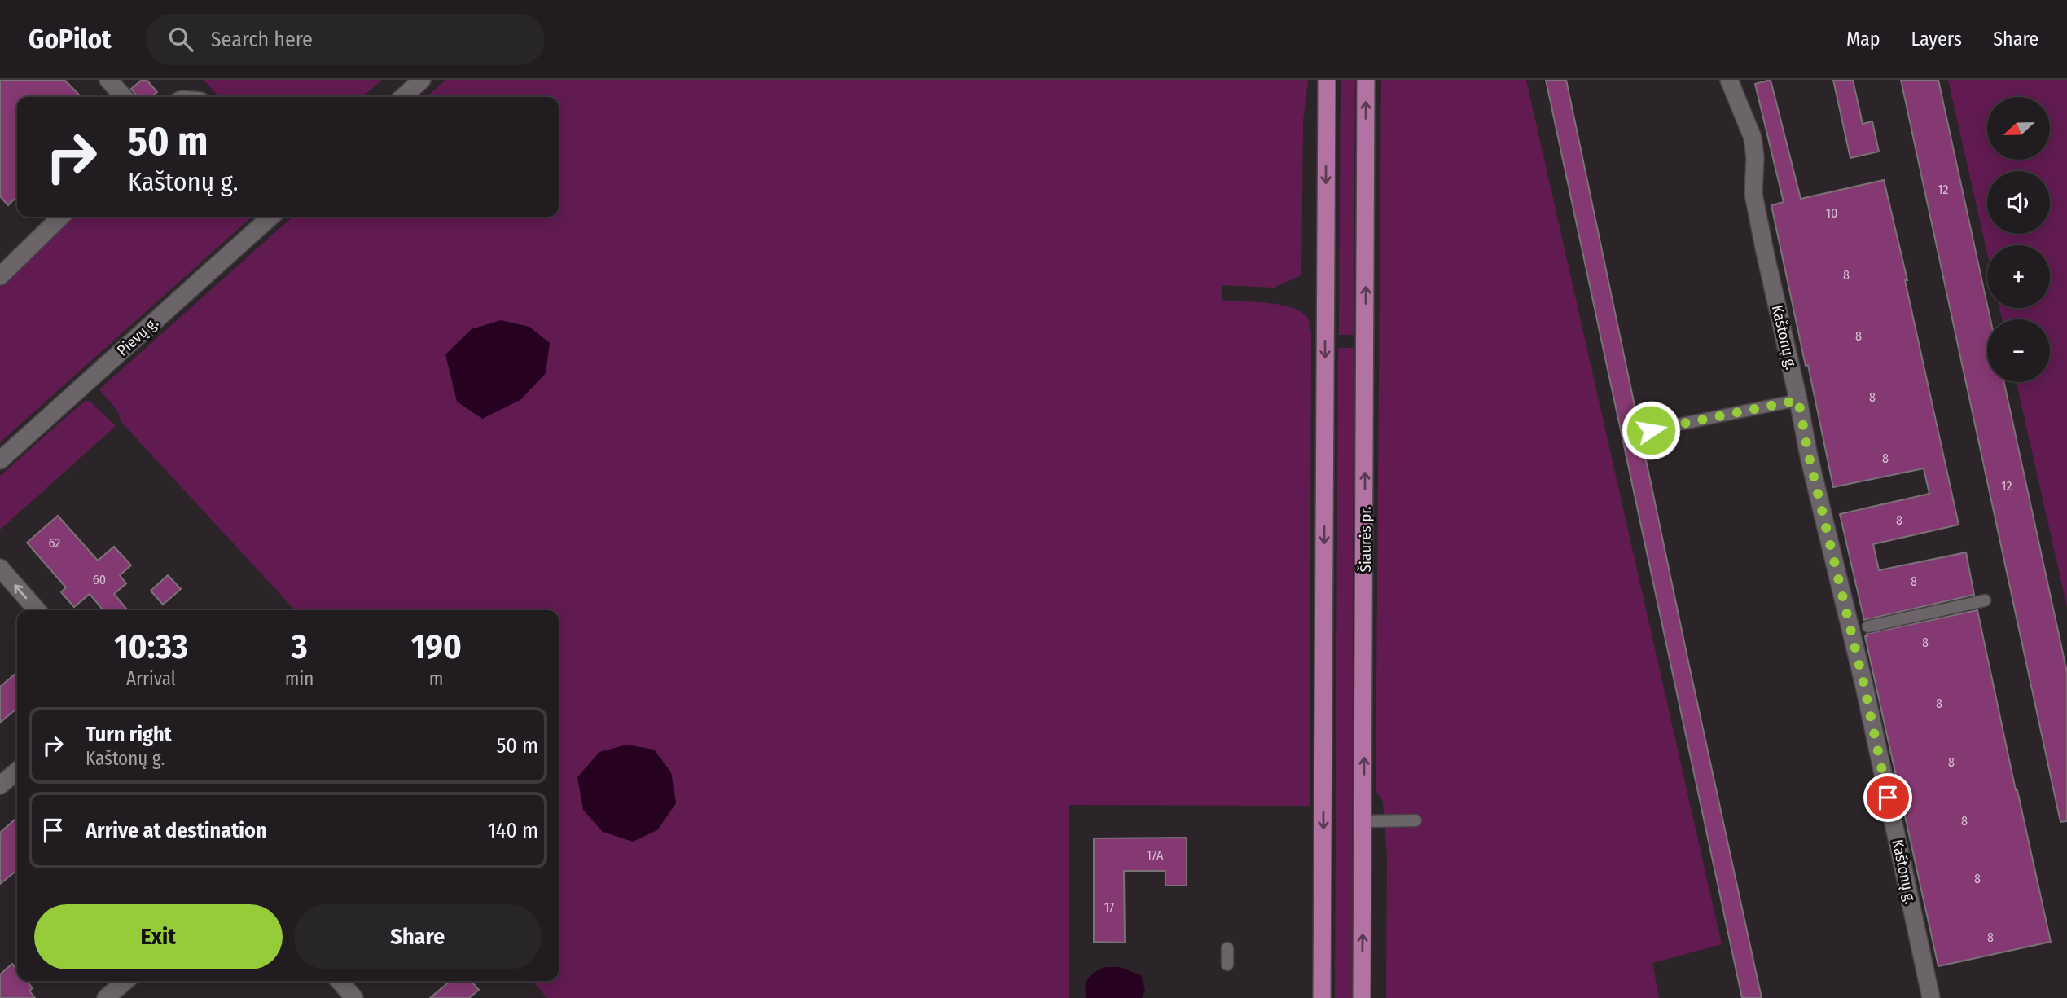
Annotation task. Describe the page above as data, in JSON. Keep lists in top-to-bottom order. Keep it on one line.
{"streets":{"main road":["Šiaurės pr."],"street":["Pievų g.","Kaštonų g."]},"house_numbers":["12","10","8","8","8","8","12","8","62","60","8","8","8","8","8","17A","8","17","8"],"north":"left","page":{"header":"GoPilot","search":"Search here","nav":["Map","Layers","Share"],"map_buttons":["+","−"],"turn":["50 m","Kaštonų g."],"eta":["10:33","Arrival","3","min","190","m"],"list":[{"name":"Turn right","note":"Kaštonų g.","value":"50 m"},{"name":"Arrive at destination","value":"140 m"}],"buttons":["Exit","Share"]}}
